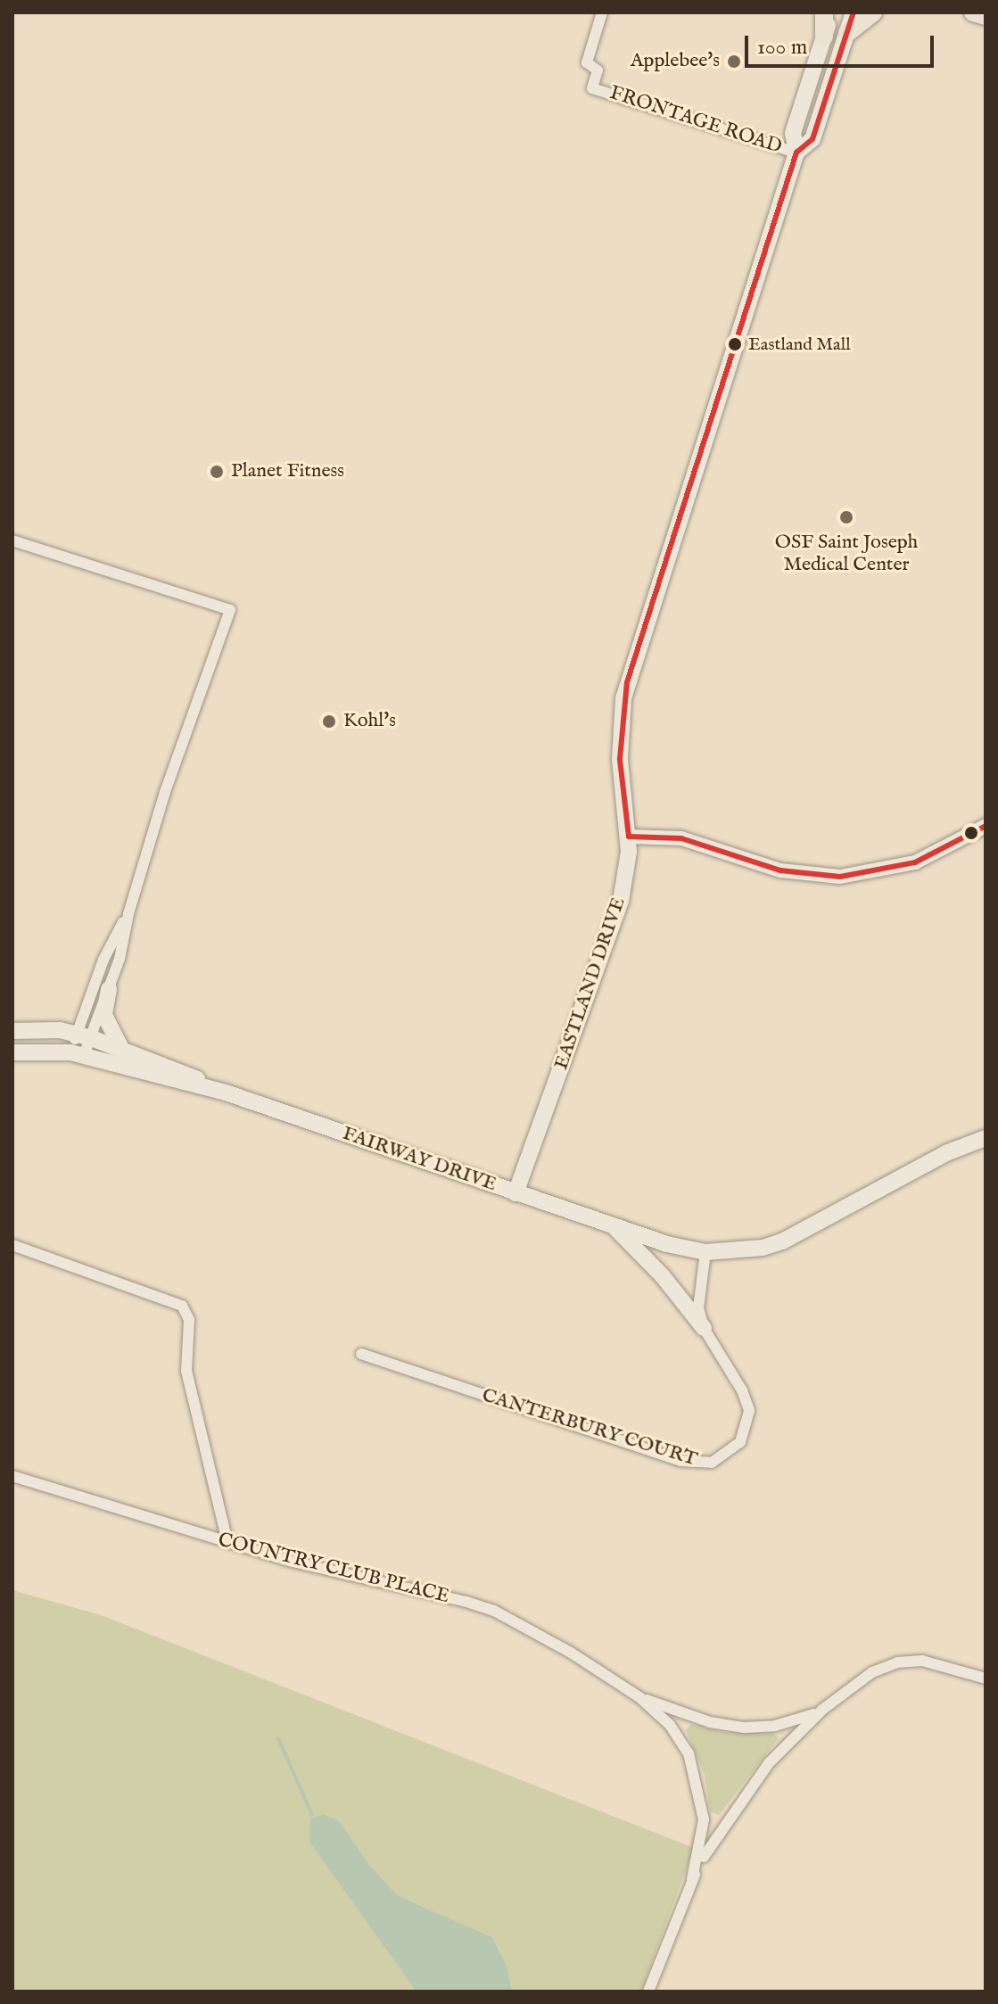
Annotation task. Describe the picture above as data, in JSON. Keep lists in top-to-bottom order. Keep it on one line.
{"streets":{"main road":["EASTLAND DRIVE","FAIRWAY DRIVE"],"street":["FRONTAGE ROAD","CANTERBURY COURT","COUNTRY CLUB PLACE"]},"crossings":[["FRONTAGE ROAD","EASTLAND DRIVE"],["EASTLAND DRIVE","FAIRWAY DRIVE"],["FAIRWAY DRIVE","CANTERBURY COURT"]],"places":["Applebee's","Eastland Mall","Planet Fitness","OSF Saint Joseph Medical Center","Kohl's"],"scale_bar":"100 m"}
